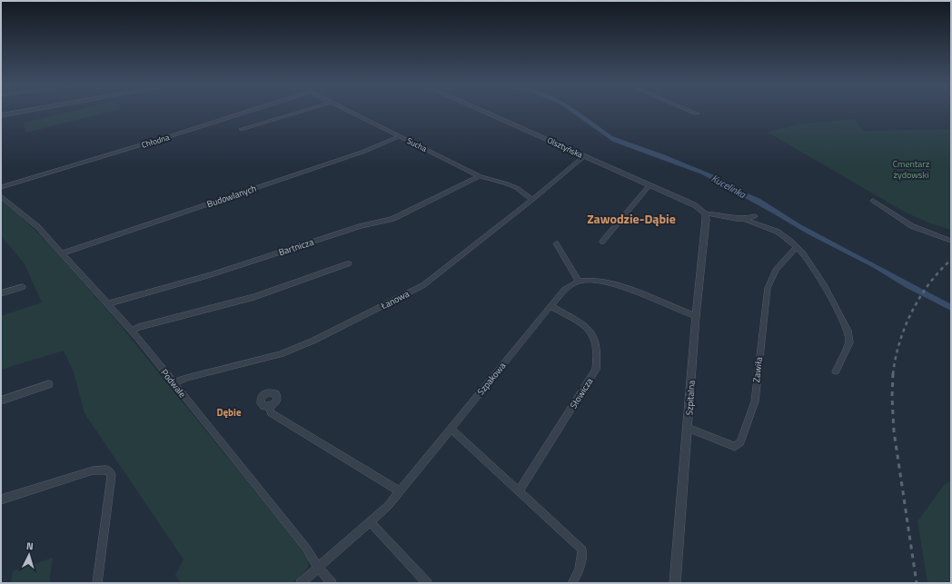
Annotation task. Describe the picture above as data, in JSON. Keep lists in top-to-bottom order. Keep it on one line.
{"streets":{"street":["Chłodna","Sucha","Olsztyńska","Budowlanych","Bartnicza","Łanowa","Zawiła","Szpakowa","Podwale","Słowicza","Szpitalna"]},"crossings":[["Sucha","Budowlanych"],["Sucha","Bartnicza"],["Sucha","Łanowa"],["Olsztyńska","Łanowa"],["Olsztyńska","Szpitalna"],["Budowlanych","Podwale"],["Bartnicza","Podwale"],["Łanowa","Podwale"],["Zawiła","Szpitalna"],["Szpakowa","Podwale"],["Szpakowa","Słowicza"],["Szpakowa","Szpitalna"]],"districts":["Zawodzie-Dąbie","Dębie"],"water":["Kucelinka"],"parks":["Cmentarz żydowski"],"north":"top"}
